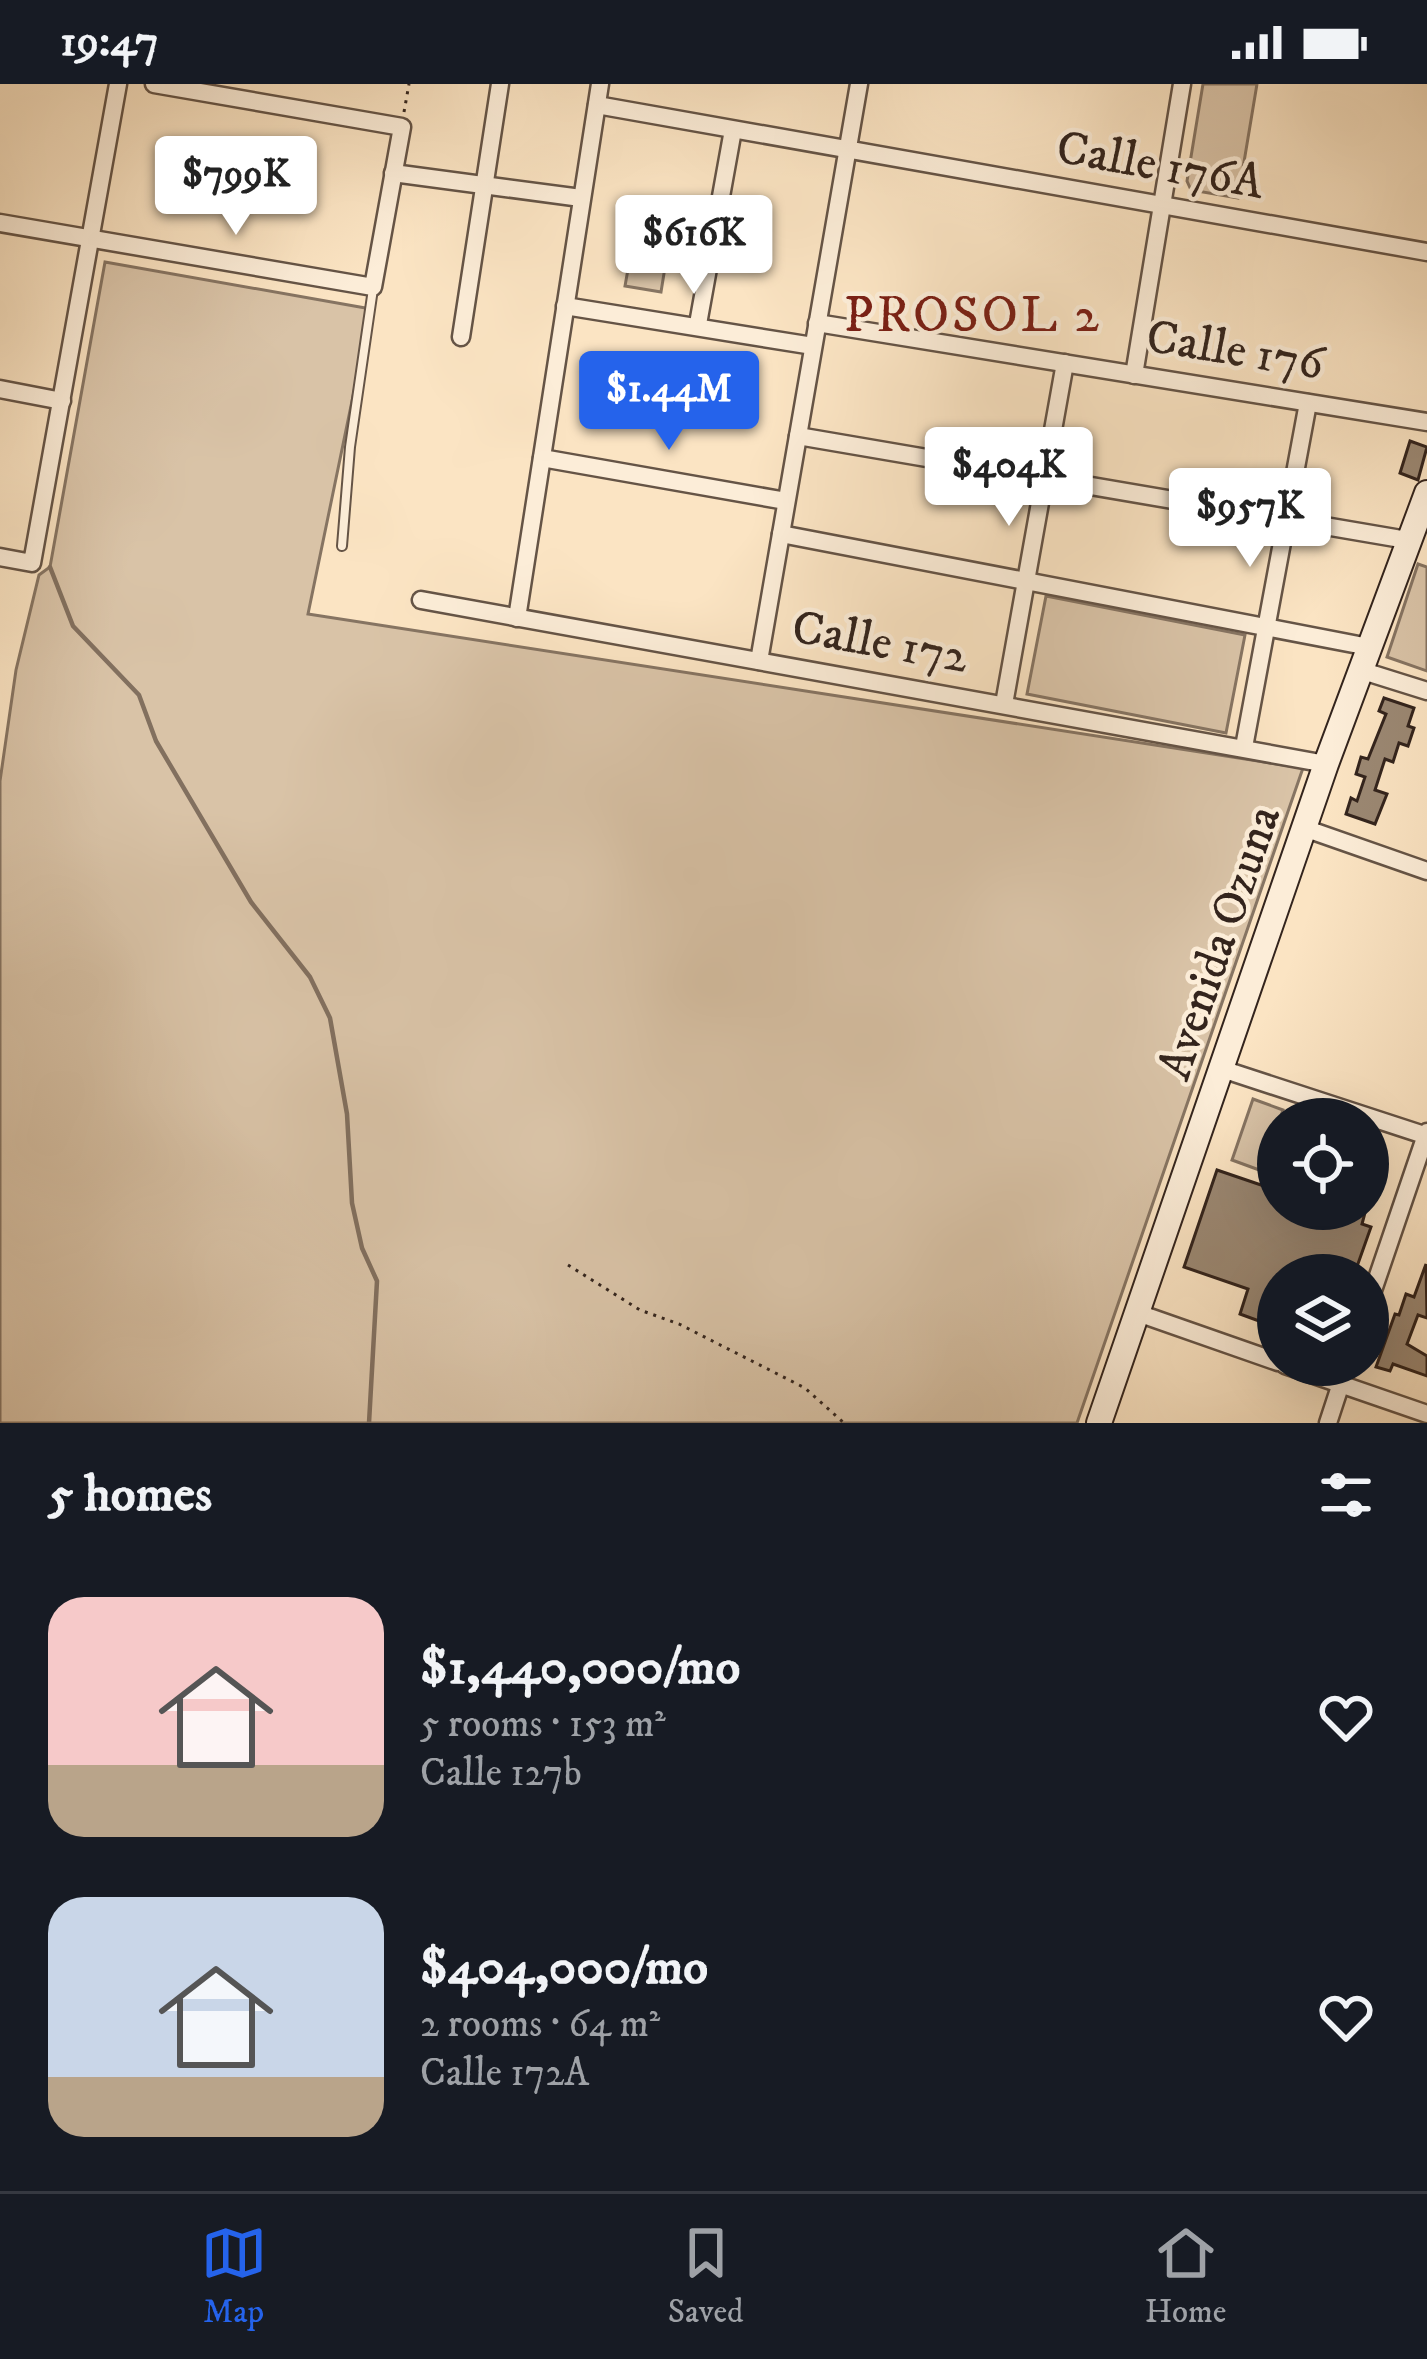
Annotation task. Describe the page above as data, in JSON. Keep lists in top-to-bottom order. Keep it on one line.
{"streets":{"main road":["Avenida Ozuna"],"street":["Calle 176A","Calle 176","Calle 172"]},"crossings":[["Calle 172","Avenida Ozuna"]],"districts":["PROSOL 2"],"page":{"status":"19:47","price":["$799K","$616K","$1.44M","$404K","$957K"],"heading":"5 homes","list":[{"name":"$1,440,000/mo","note":"5 rooms · 153 m² · Calle 127b"},{"name":"$404,000/mo","note":"2 rooms · 64 m² · Calle 172A"}],"tabs":["Map","Saved","Home"]}}
